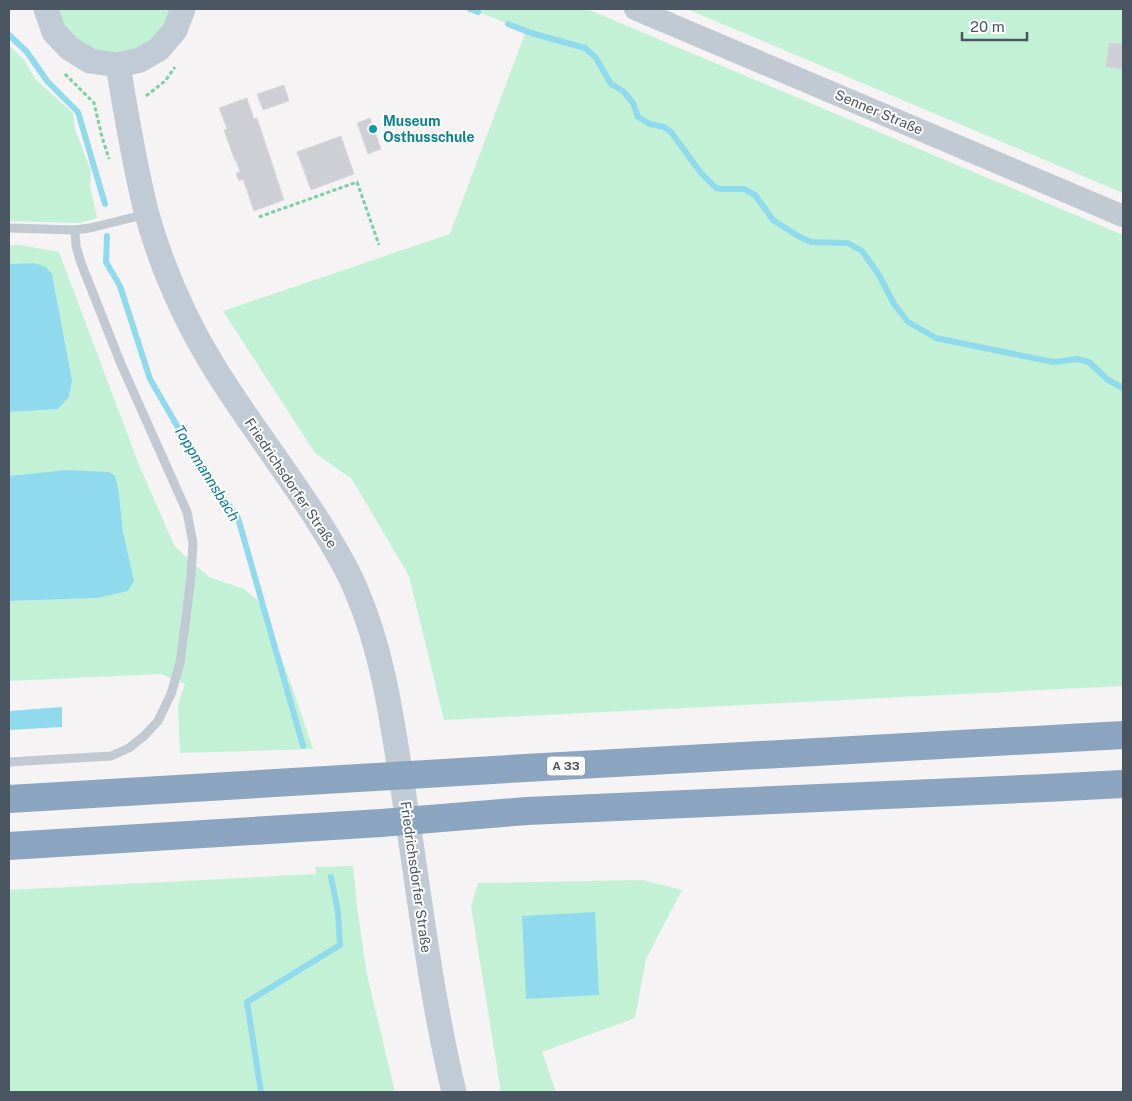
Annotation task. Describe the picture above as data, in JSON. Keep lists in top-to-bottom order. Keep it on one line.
{"streets":{"highway":["A 33"],"main road":["Friedrichsdorfer Straße"],"street":["Senner Straße"]},"water":["Toppmannsbach"],"places":["Museum Osthusschule"],"scale_bar":"20 m"}
